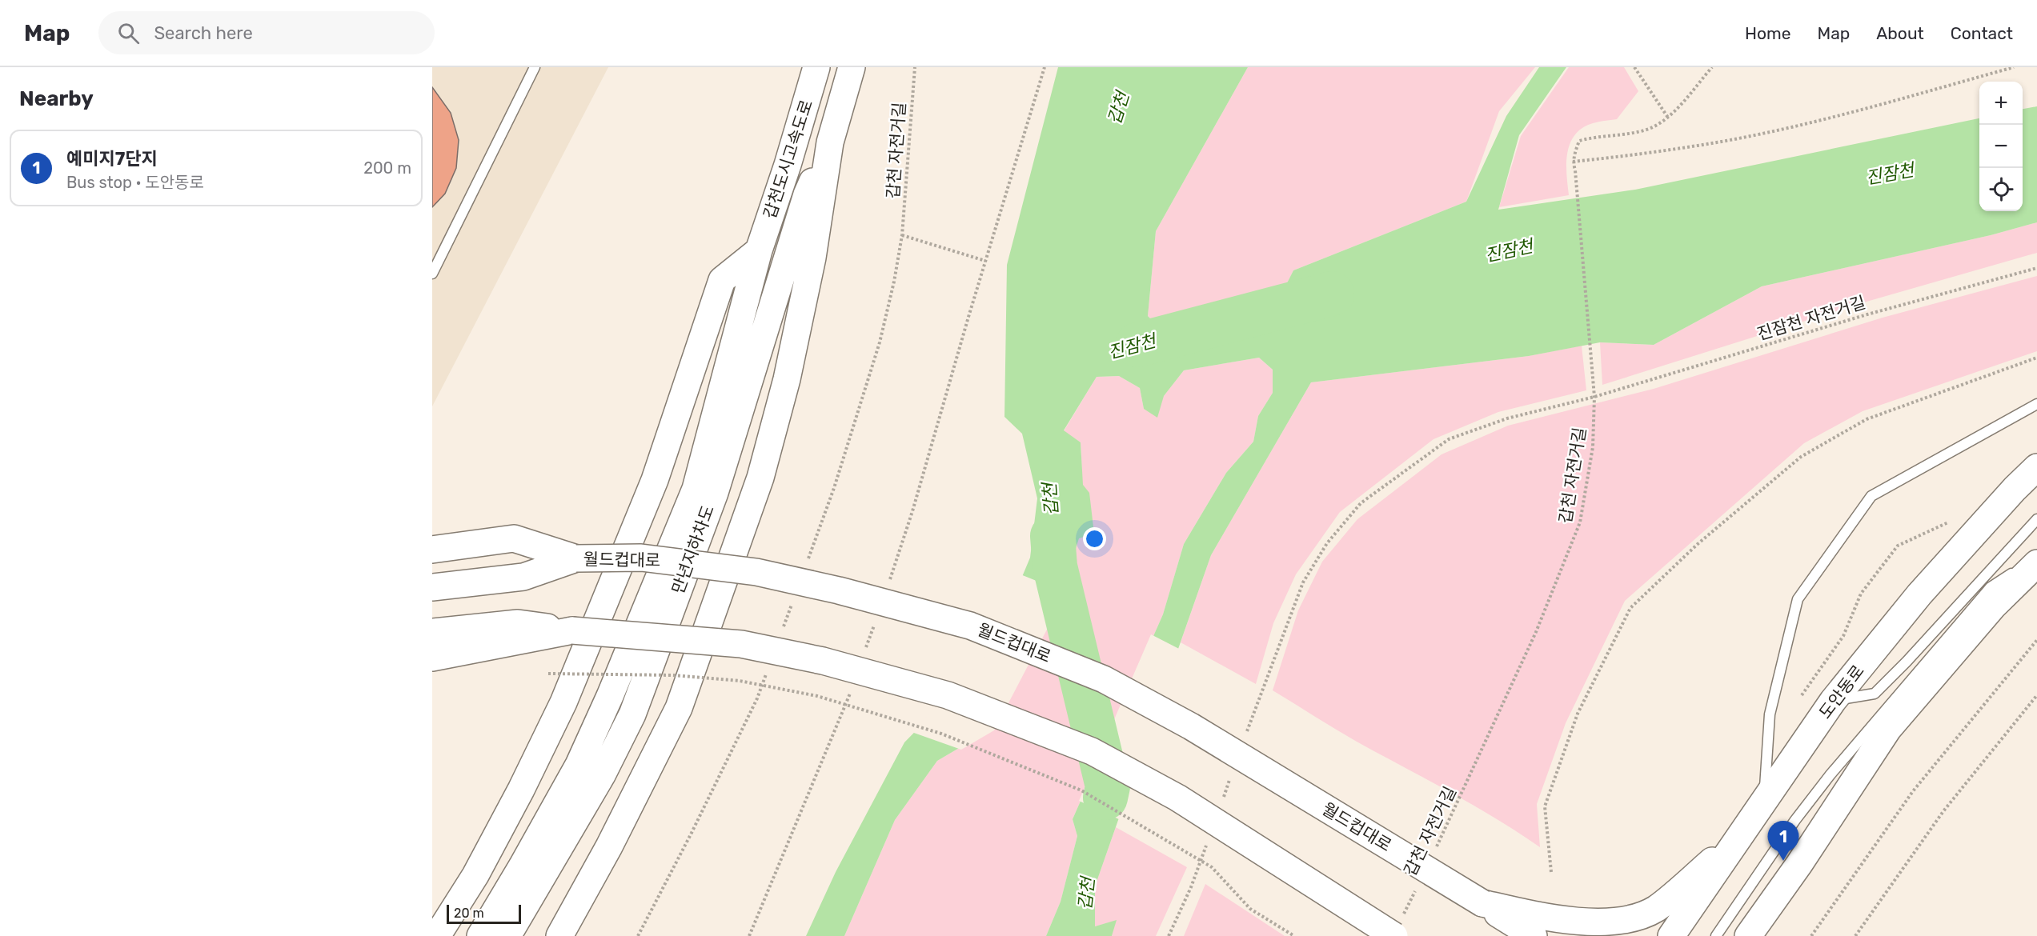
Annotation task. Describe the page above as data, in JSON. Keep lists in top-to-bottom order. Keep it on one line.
{"streets":{"main road":["갑천도시고속도로","만년지하차도","월드컵대로","도안동로"],"path":["갑천 자전거길","진잠천 자전거길"]},"crossings":[["갑천 자전거길","진잠천 자전거길"],["갑천도시고속도로","만년지하차도"]],"water":["갑천","진잠천"],"scale_bar":"20 m","page":{"header":"Map","search":"Search here","nav":["Home","Map","About","Contact"],"heading":"Nearby","map_buttons":["+","−"],"list":[{"mark":"1","name":"예미지7단지","note":"Bus stop · 도안동로","value":"200 m"}],"pins":"1","scale":"20 m"}}
